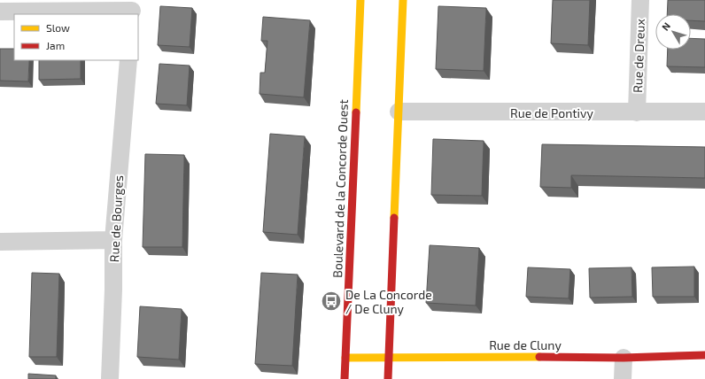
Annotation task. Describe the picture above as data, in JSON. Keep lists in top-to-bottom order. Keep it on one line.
{"streets":{"street":["Rue de Dreux","Rue de Pontivy","Boulevard de la Concorde Ouest","Rue de Bourges","Rue de Cluny"]},"crossings":[["Rue de Dreux","Rue de Pontivy"],["Boulevard de la Concorde Ouest","Rue de Cluny"]],"places":{"bus stop":["De La Concorde / De Cluny"]},"legend":["Slow","Jam"],"north":"top left"}
